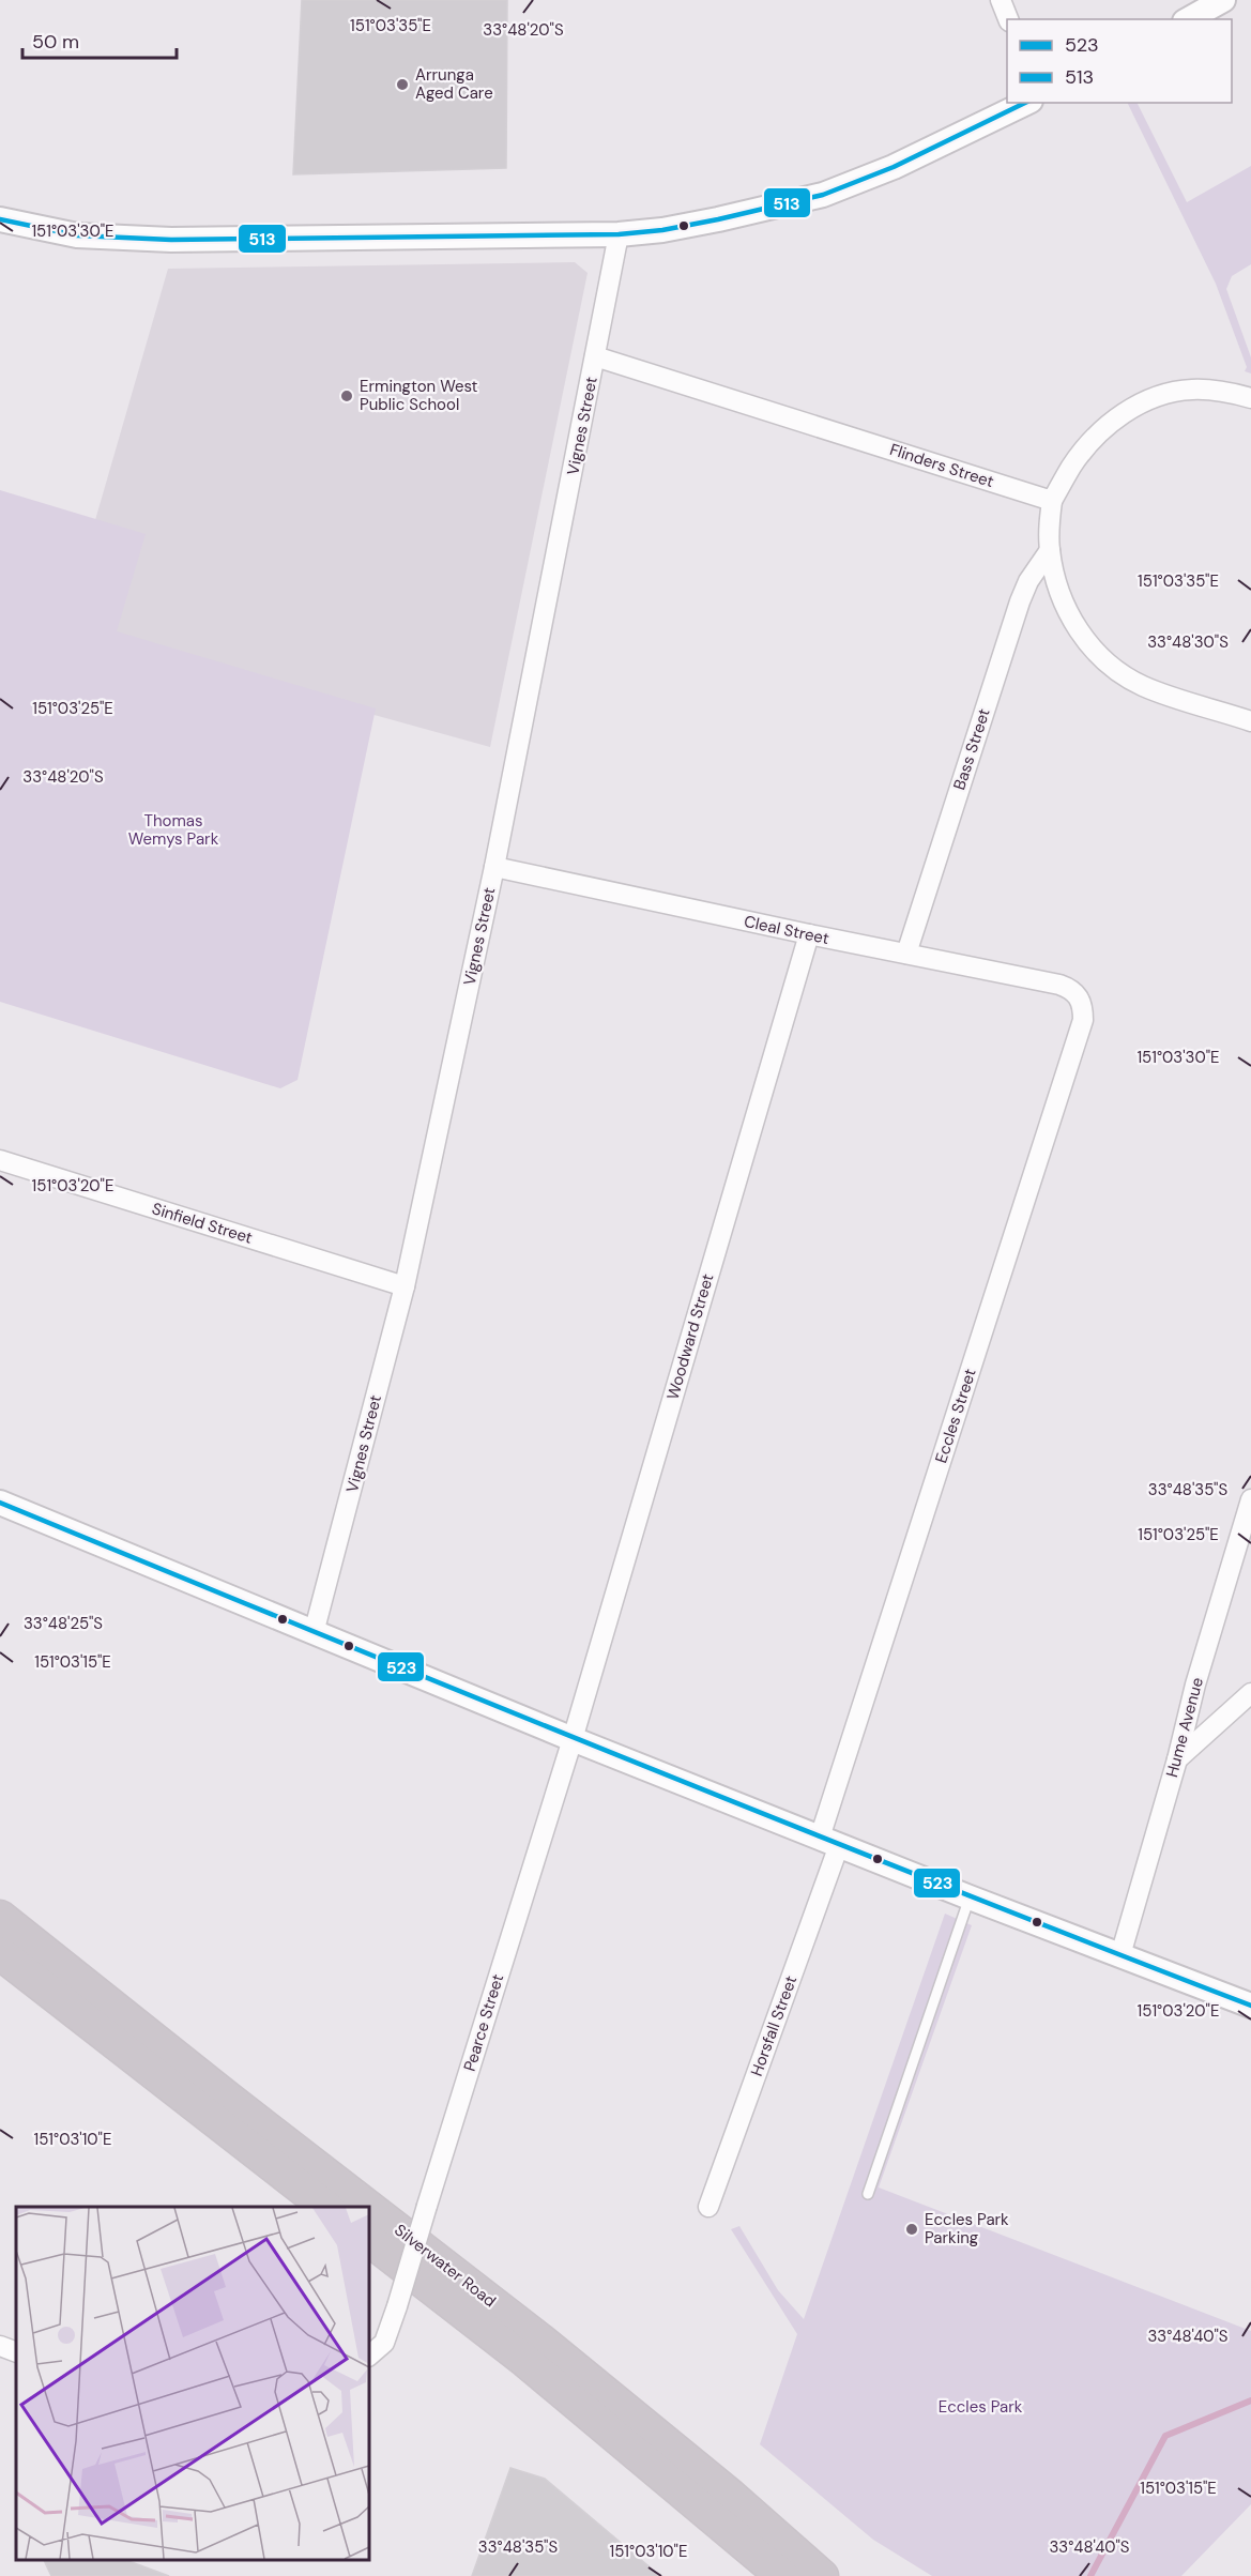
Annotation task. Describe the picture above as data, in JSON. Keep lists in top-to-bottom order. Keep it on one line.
{"streets":{"highway":["Silverwater Road"],"street":["Vignes Street","Flinders Street","Bass Street","Cleal Street","Sinfield Street","Woodward Street","Eccles Street","Hume Avenue","Pearce Street","Horsfall Street"]},"crossings":[["Vignes Street","Flinders Street"],["Vignes Street","Cleal Street"],["Vignes Street","Sinfield Street"],["Bass Street","Cleal Street"],["Cleal Street","Woodward Street"],["Cleal Street","Eccles Street"],["Woodward Street","Pearce Street"],["Eccles Street","Horsfall Street"]],"parks":["Thomas Wemys Park","Eccles Park"],"places":["Arrunga Aged Care","Ermington West Public School","Eccles Park Parking"],"lines":["transit line 513","transit line 523"],"legend":["523","513"],"scale_bar":"50 m","coordinates":["151°03'35\"E","33°48'20\"S","151°03'30\"E","33°48'30\"S","151°03'25\"E","151°03'20\"E","33°48'35\"S","33°48'25\"S","151°03'15\"E","151°03'10\"E","33°48'40\"S"]}
